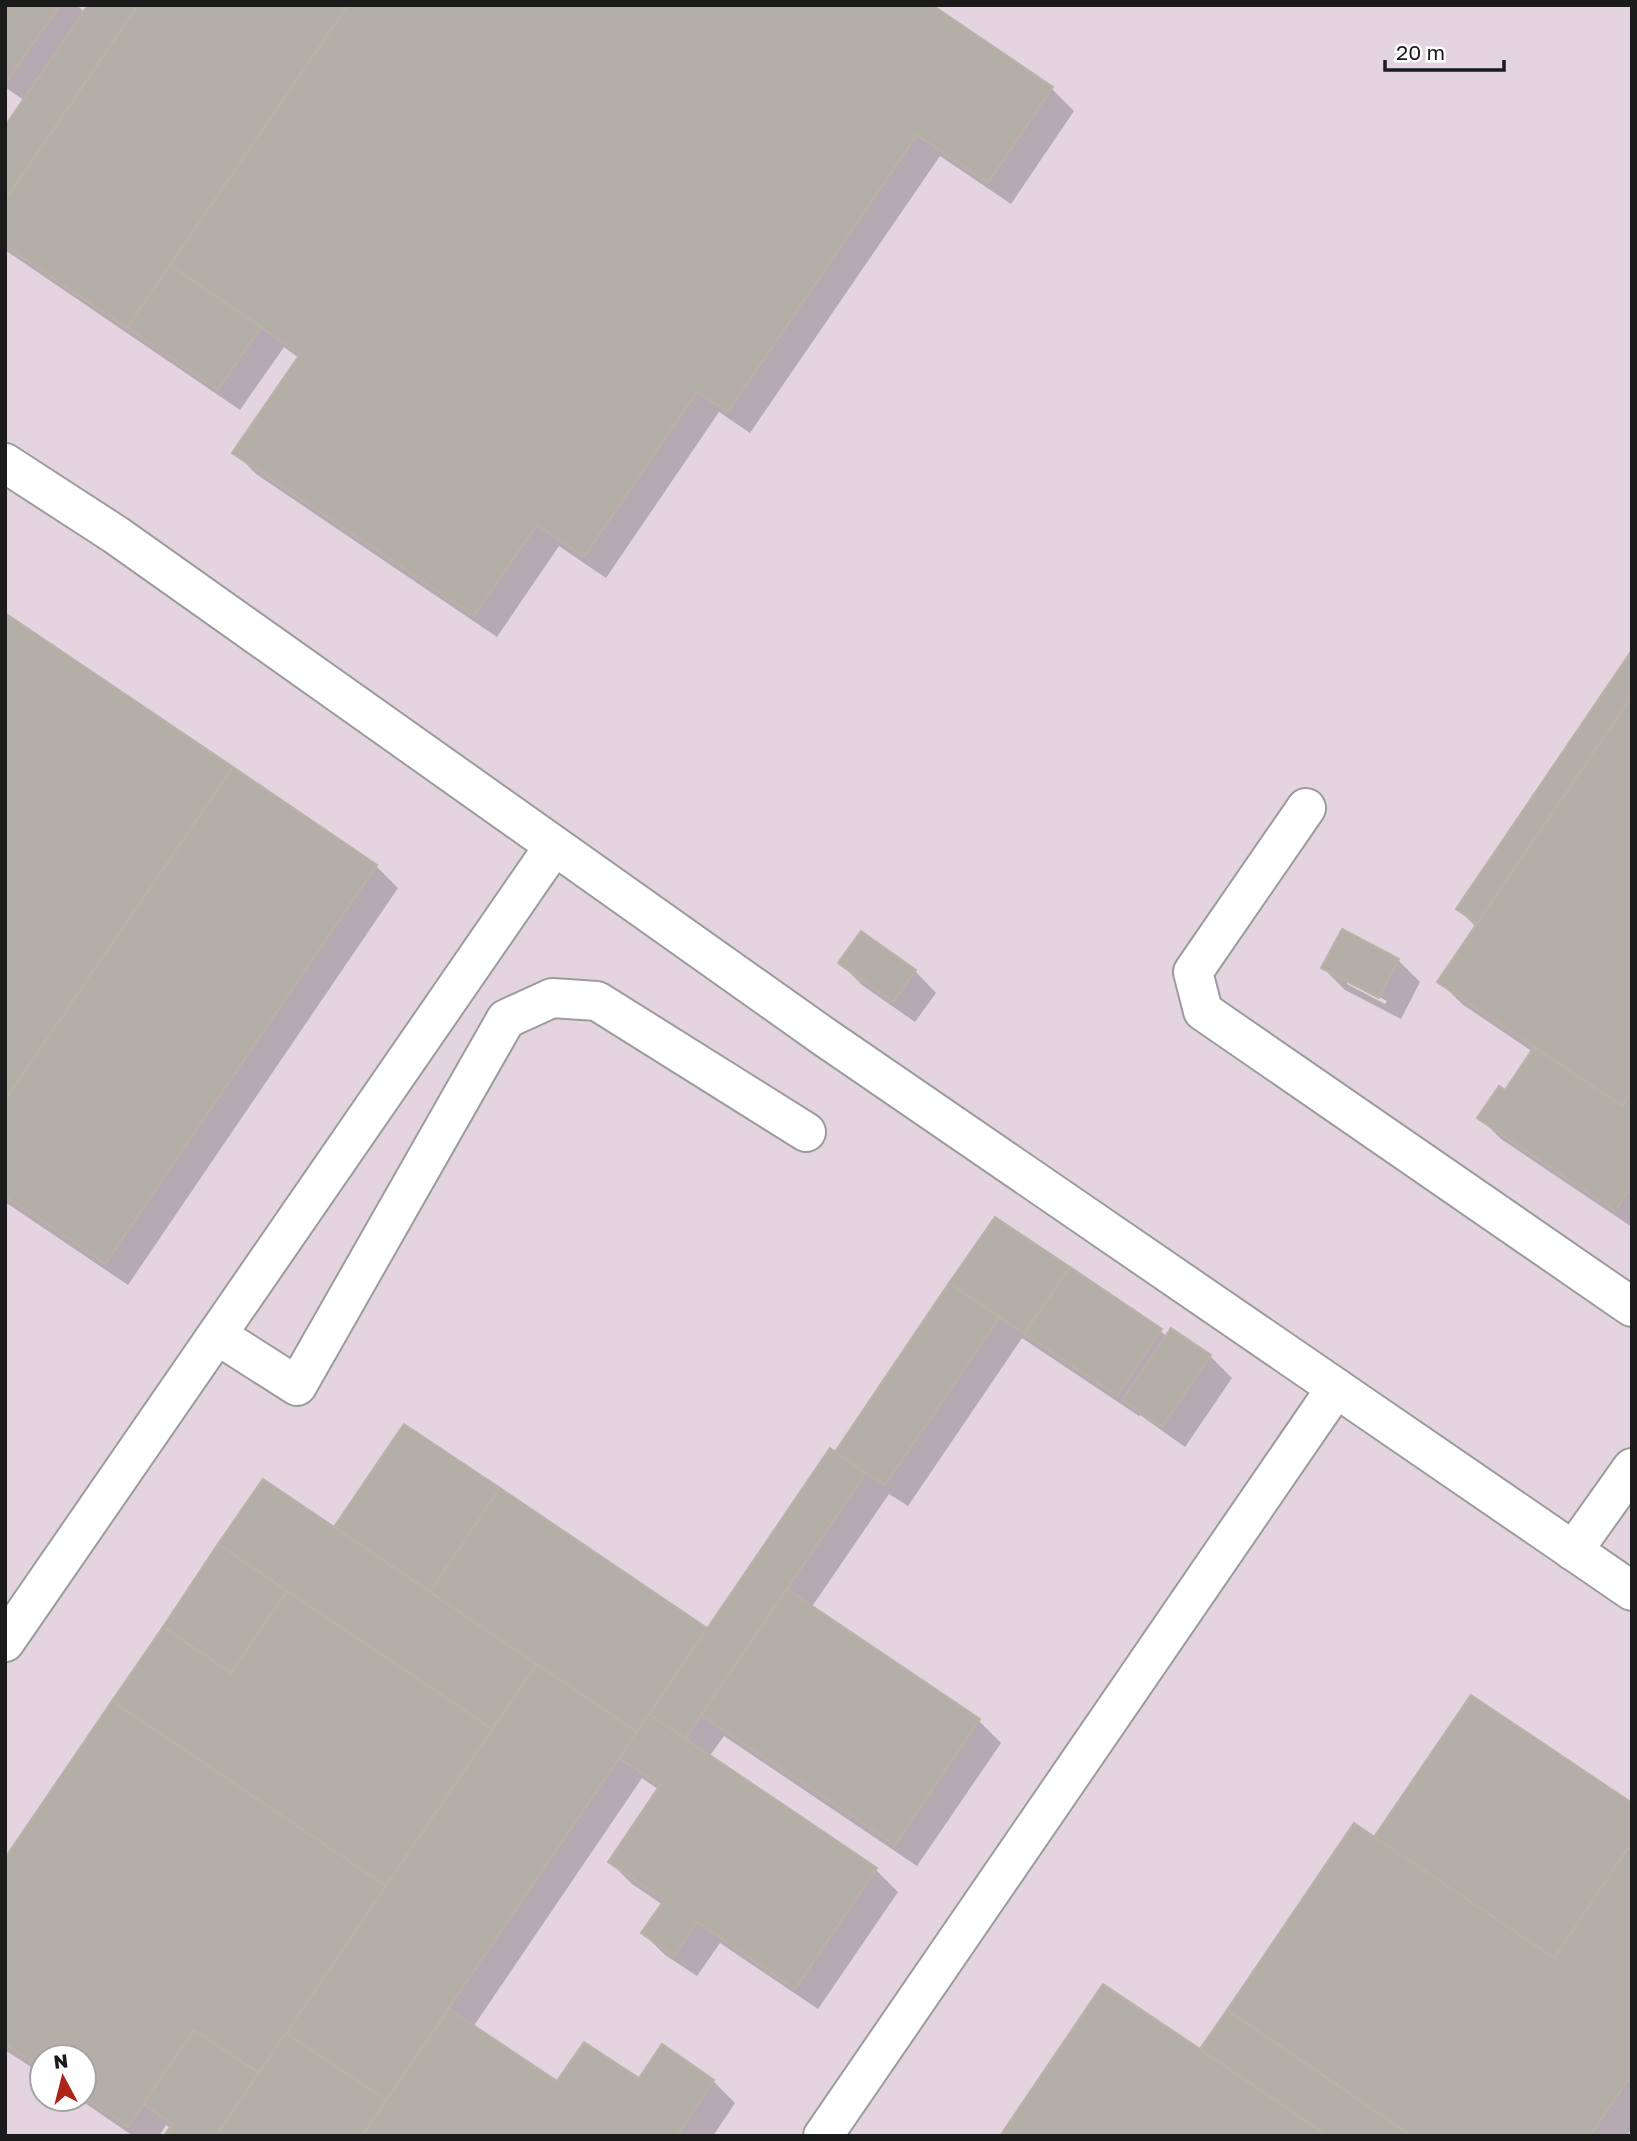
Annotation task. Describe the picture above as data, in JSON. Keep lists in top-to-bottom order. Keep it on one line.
{"scale_bar":"20 m","north":"top"}
